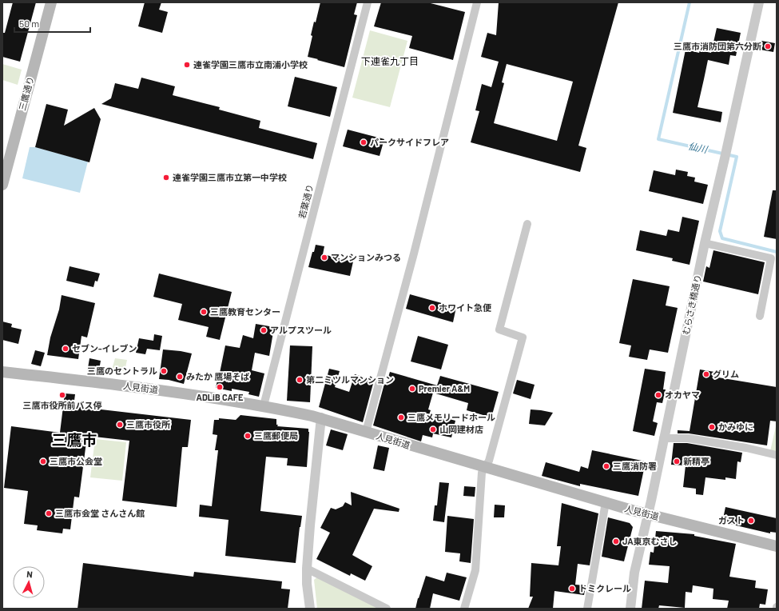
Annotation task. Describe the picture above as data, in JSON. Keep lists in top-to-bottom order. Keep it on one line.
{"streets":{"main road":["三鷹通り","人見街道"],"street":["若葉通り","むらさき橋通り"]},"crossings":[["若葉通り","人見街道"],["むらさき橋通り","人見街道"]],"districts":["下連雀九丁目","三鷹市"],"water":["仙川"],"places":["三鷹市消防団第六分断","連雀学園三鷹市立南浦小学校","パークサイドフレア","連雀学園三鷹市立第一中学校","マンションみつる","ホワイト急便","三鷹教育センター","アルプスツール","セブン-イレブン","三鷹のセントラル","グリム","みたか 鷹場そば","第二ミツルマンション","ADLiB CAFE","Premier A&M","三鷹市役所前バス停","オカヤマ","三鷹メモリードホール","三鷹市役所","かみゆに","山岡建材店","三鷹郵便局","三鷹市公会堂","新精亭","三鷹消防署","三鷹市会堂 さんさん館","ガスト","JA東京むさし","トミクレール"],"scale_bar":"50 m","north":"top"}
